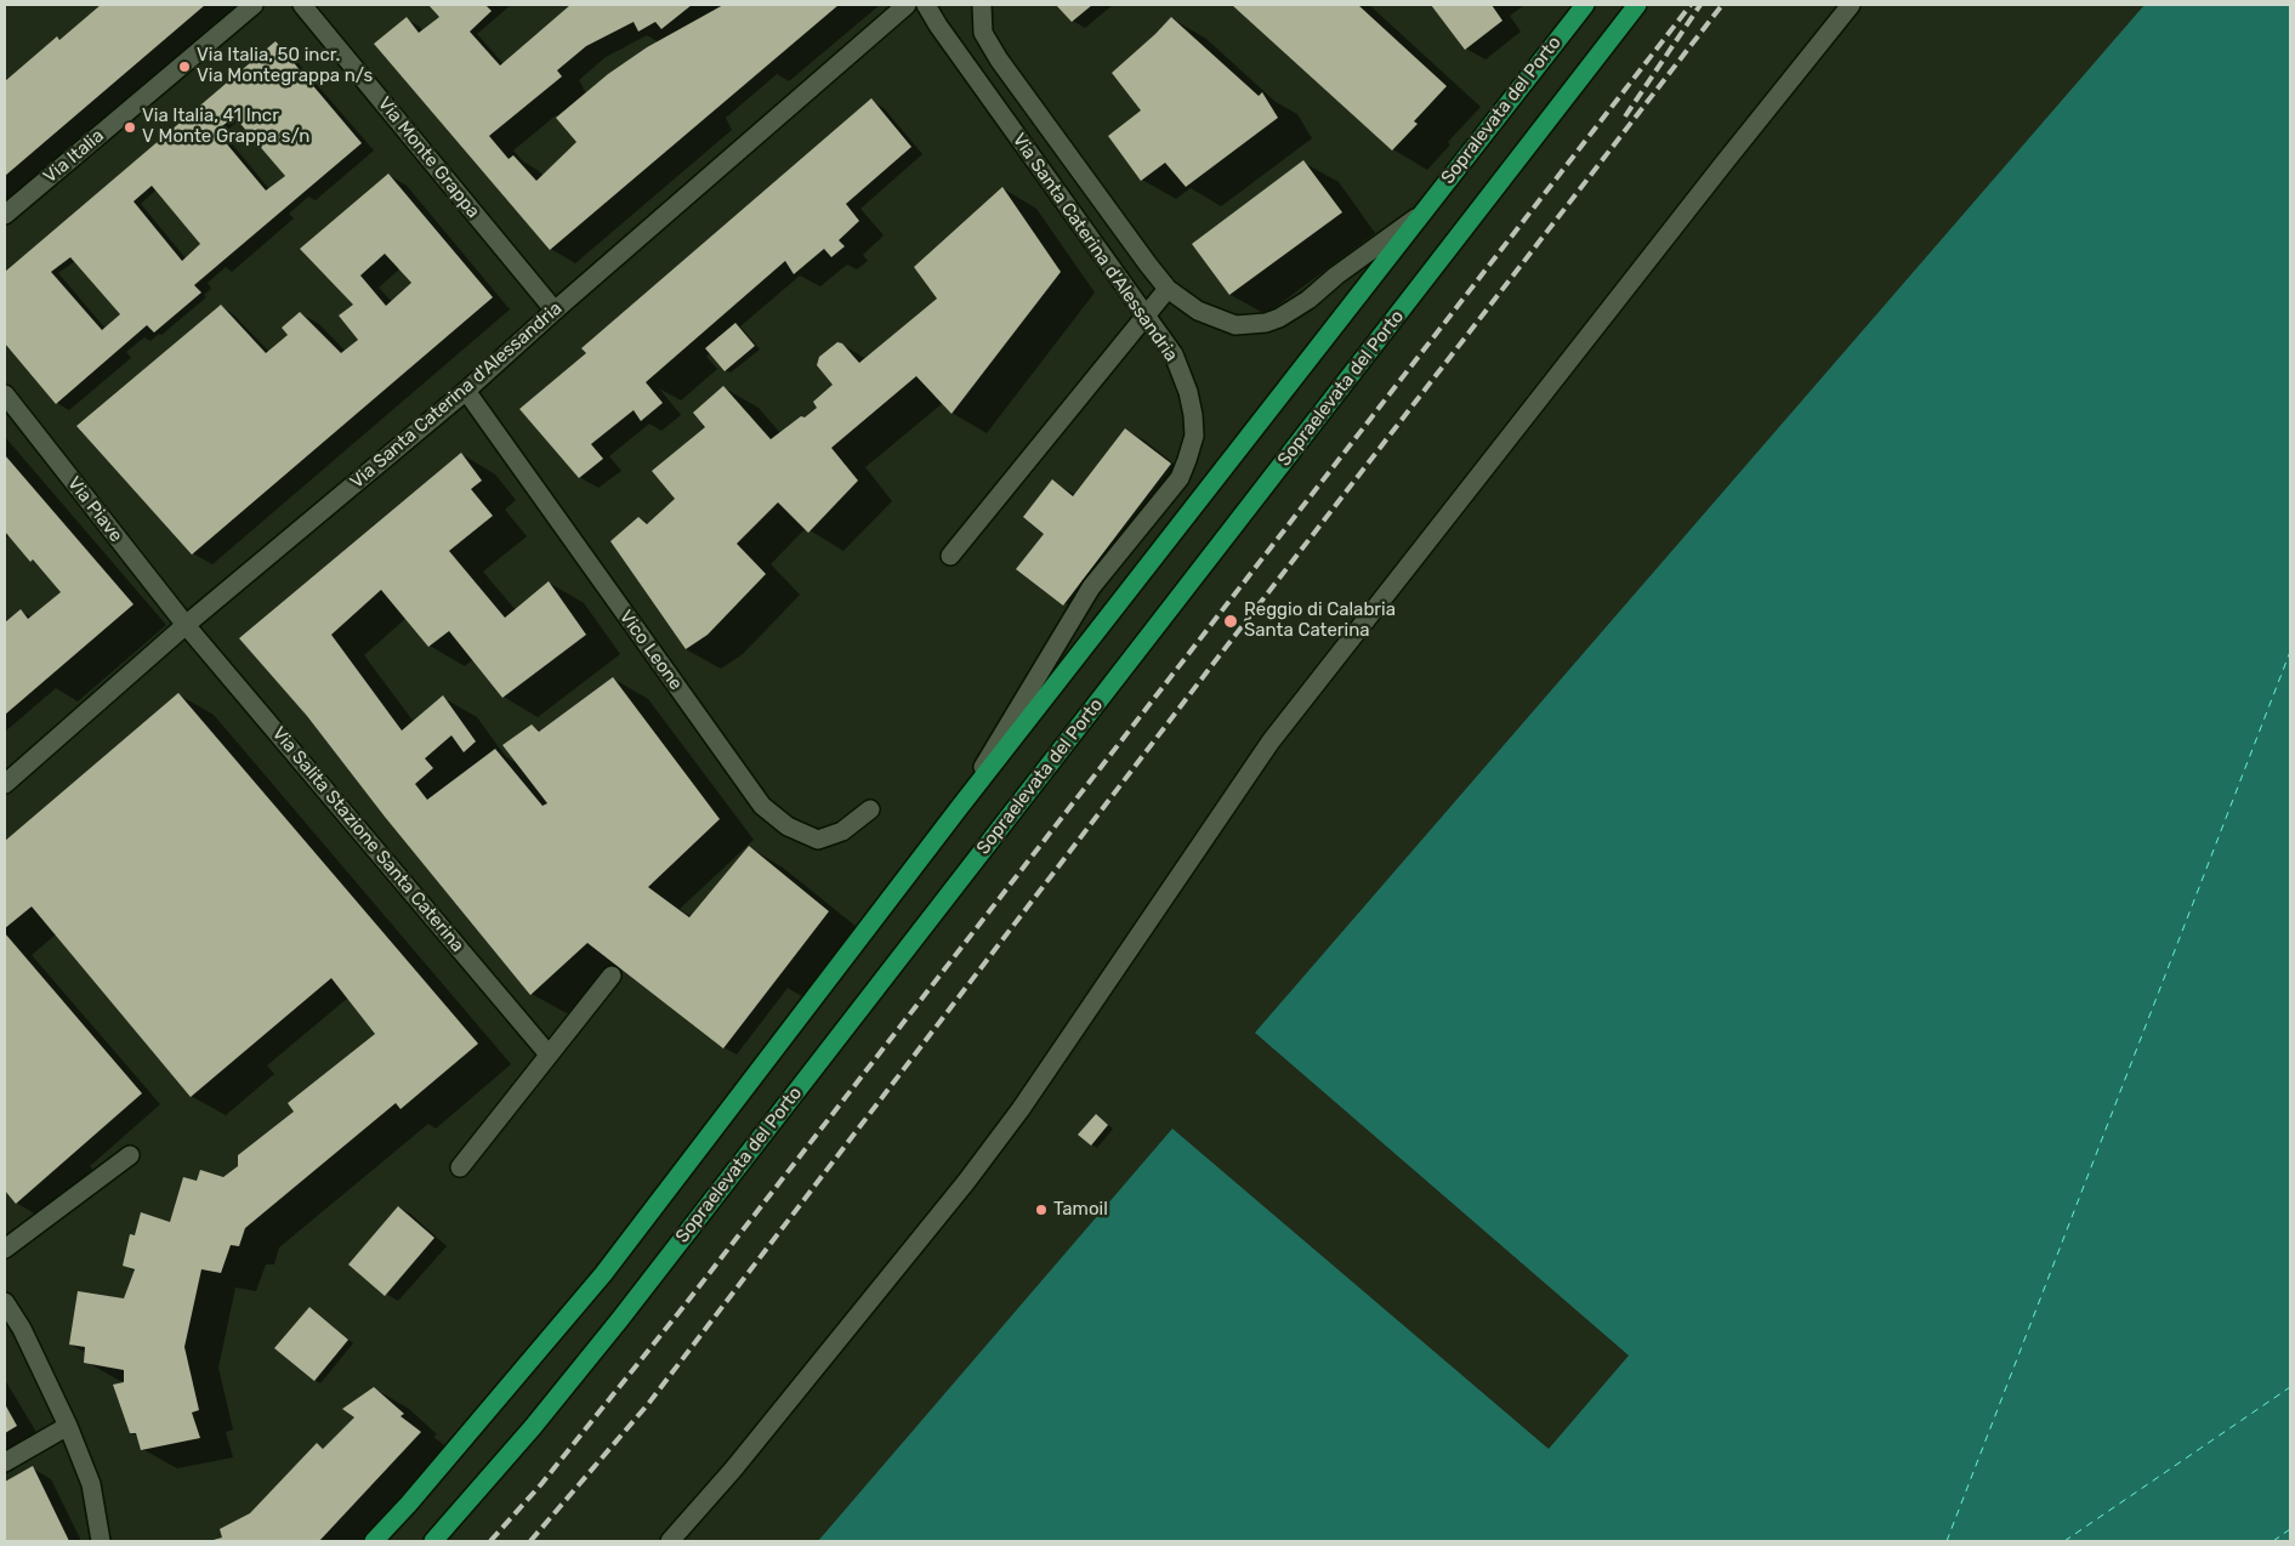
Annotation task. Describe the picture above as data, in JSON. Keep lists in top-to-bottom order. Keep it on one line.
{"streets":{"main road":["Sopralevata del Porto","Sopraelevata del Porto"],"street":["Via Italia","Via Monte Grappa","Via Santa Caterina d'Alessandria","Via Piave","Vico Leone","Via Salita Stazione Santa Caterina"]},"crossings":[["Sopralevata del Porto","Via Santa Caterina d'Alessandria"],["Via Monte Grappa","Via Santa Caterina d'Alessandria"],["Via Santa Caterina d'Alessandria","Via Piave"],["Via Santa Caterina d'Alessandria","Vico Leone"],["Via Santa Caterina d'Alessandria","Via Salita Stazione Santa Caterina"],["Via Piave","Via Salita Stazione Santa Caterina"]],"places":["Via Italia, 50 incr. Via Montegrappa n/s","Via Italia, 41 Incr V Monte Grappa s/n","Reggio di Calabria Santa Caterina","Tamoil"]}
